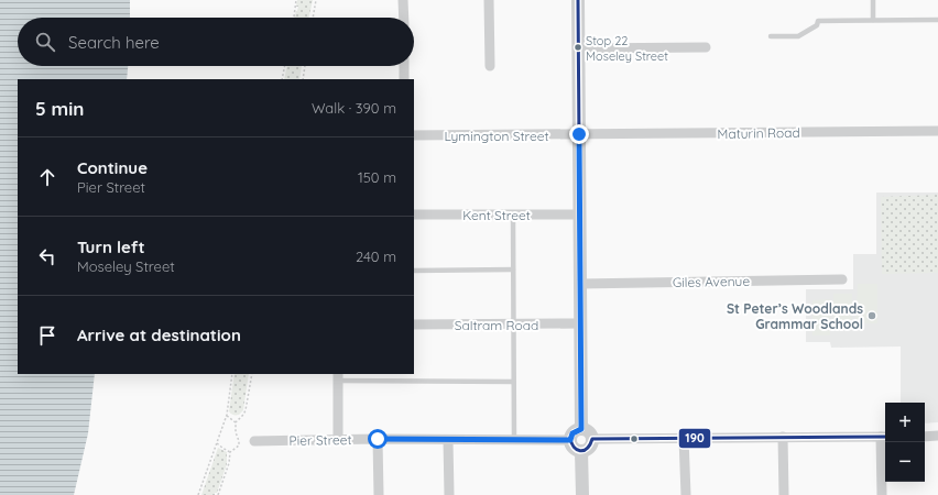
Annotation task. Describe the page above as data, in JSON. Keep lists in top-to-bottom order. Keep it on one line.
{"streets":{"street":["Maturin Road","Lymington Street","Kent Street","Giles Avenue","Saltram Road","Pier Street"]},"crossings":[["Maturin Road","Lymington Street"]],"places":["Stop 22 Moseley Street","St Peter’s Woodlands Grammar School"],"lines":["transit line 190"],"page":{"search":"Search here","heading":["5 min","Walk · 390 m"],"list":[["Continue","Pier Street","150 m"],["Turn left","Moseley Street","240 m"],"Arrive at destination"],"map_buttons":["+","−"]}}
